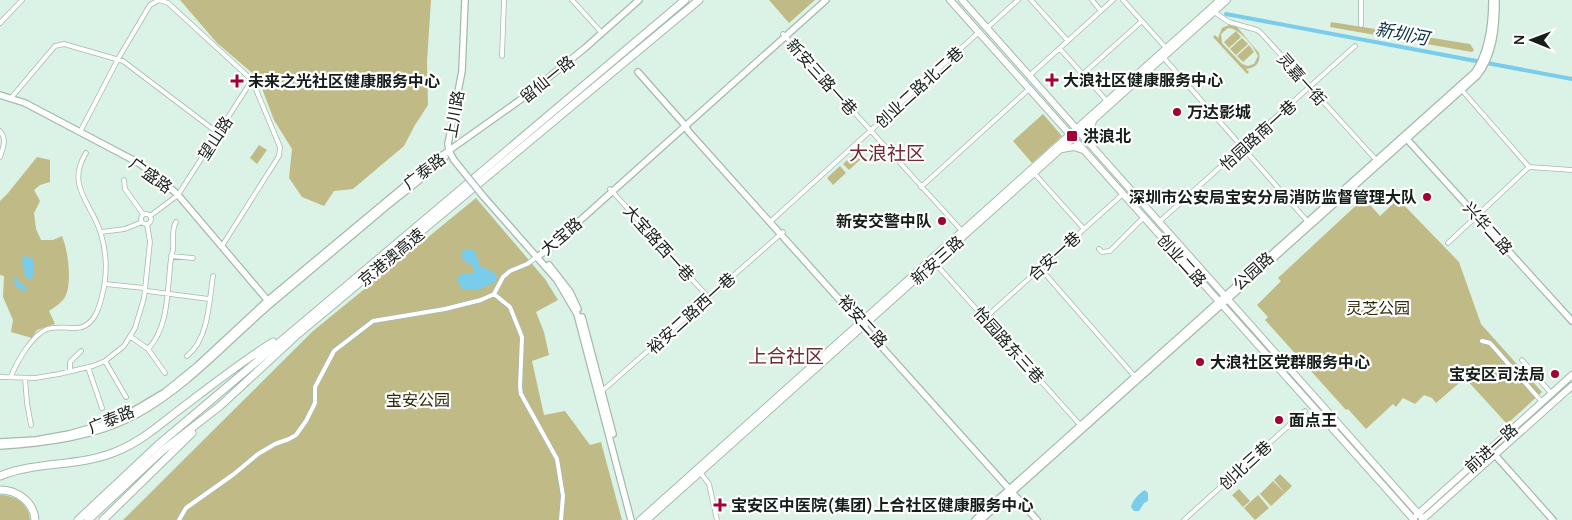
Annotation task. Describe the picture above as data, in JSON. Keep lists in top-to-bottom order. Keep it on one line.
{"streets":{"highway":["京港澳高速"],"main road":["留仙一路","上川路","广泰路","广盛路","兴华二路","大宝路","新安三路","创业二路","公园路","裕安二路","前进一路"],"street":["新安三路一巷","灵嘉一街","创业二路北二巷","怡园路南一巷","望山路","大宝路西一巷","合安一巷","裕安二路西一巷","怡园路东三巷","创北三巷"]},"crossings":[["新安三路一巷","创业二路北二巷"],["新安三路一巷","大宝路"],["新安三路一巷","新安三路"],["留仙一路","上川路"],["留仙一路","广泰路"],["灵嘉一街","怡园路南一巷"],["灵嘉一街","新安三路"],["灵嘉一街","公园路"],["创业二路北二巷","创业二路"],["创业二路北二巷","裕安二路"],["上川路","广泰路"],["上川路","大宝路"],["上川路","裕安二路西一巷"],["怡园路南一巷","创业二路"],["望山路","广盛路"],["广泰路","广盛路"],["兴华二路","公园路"],["大宝路","大宝路西一巷"],["大宝路","裕安二路"],["大宝路西一巷","裕安二路西一巷"],["合安一巷","创业二路"],["合安一巷","怡园路东三巷"],["新安三路","创业二路"],["新安三路","裕安二路"],["新安三路","怡园路东三巷"],["创业二路","公园路"],["创业二路","前进一路"],["公园路","裕安二路"],["公园路","怡园路东三巷"],["裕安二路西一巷","裕安二路"]],"districts":["大浪社区","上合社区"],"water":["新圳河"],"parks":["灵芝公园","宝安公园"],"places":{"health":["大浪社区健康服务中心","未来之光社区健康服务中心","宝安区中医院(集团)上合社区健康服务中心"],"other":["万达影城","深圳市公安局宝安分局消防监督管理大队","新安交警中队","大浪社区党群服务中心","宝安区司法局","面点王"],"transit":["洪浪北"]},"north":"left"}
